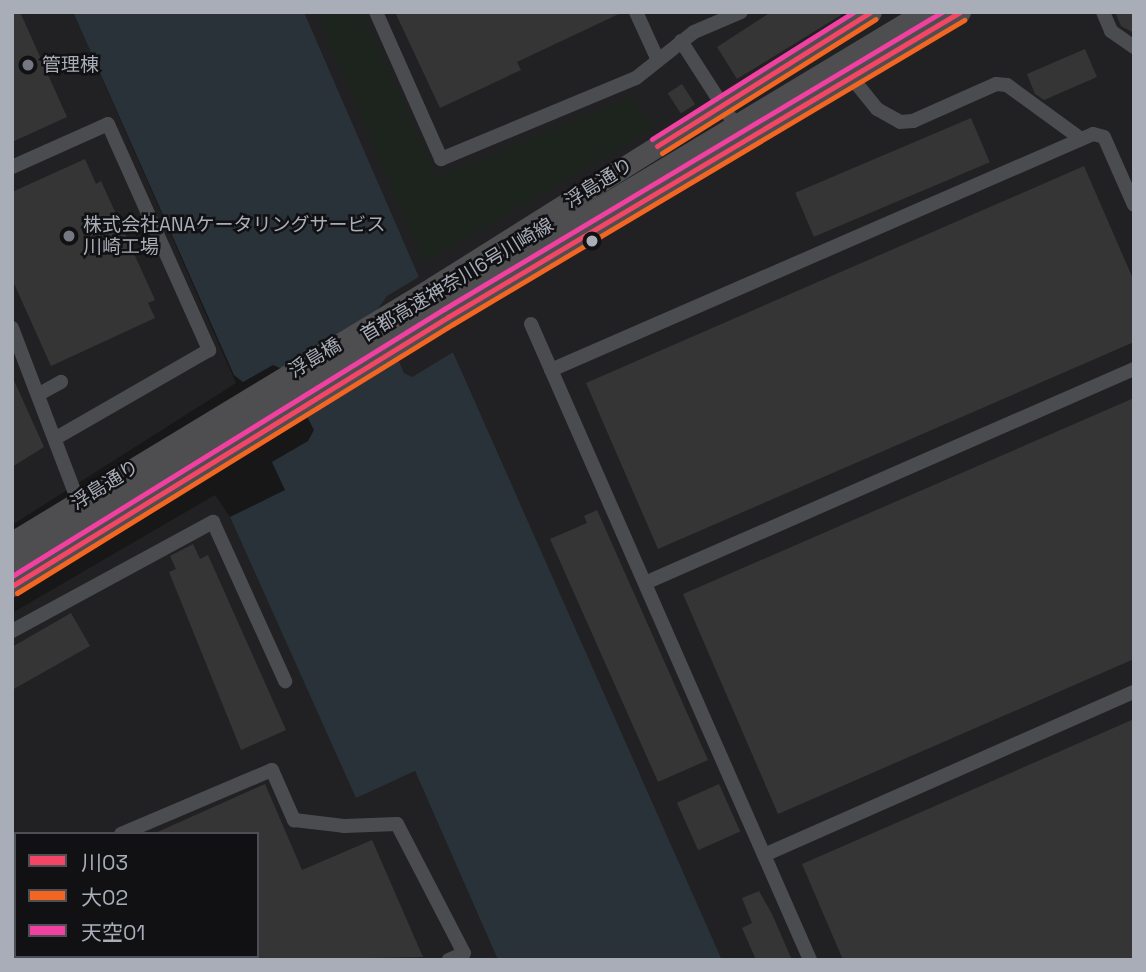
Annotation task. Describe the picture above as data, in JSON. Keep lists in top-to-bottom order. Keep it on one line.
{"streets":{"highway":["浮島通り","首都高速神奈川6号川崎線","浮島橋"]},"crossings":[["浮島通り","浮島橋"]],"places":["管理棟","株式会社ANAケータリングサービス 川崎工場"],"lines":["transit line 川03","transit line 天空01","transit line 大02"],"legend":["川03","大02","天空01"]}
